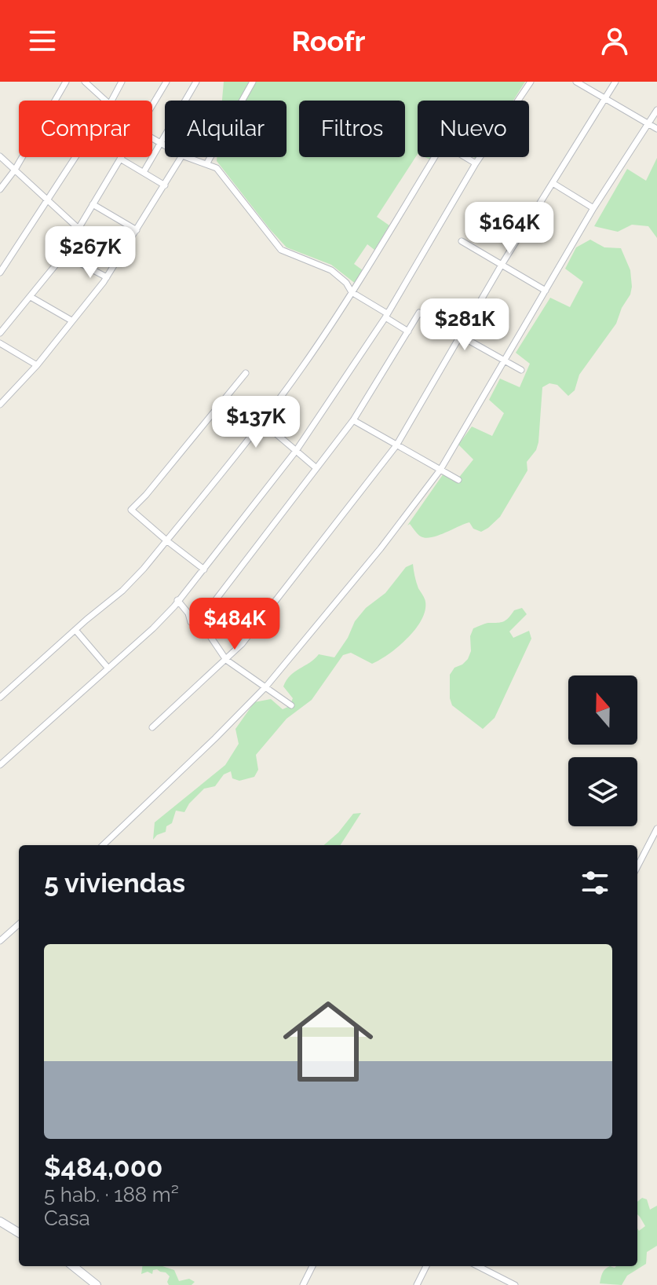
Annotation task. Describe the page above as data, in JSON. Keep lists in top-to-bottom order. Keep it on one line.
{"north":"top","page":{"header":"Roofr","chip":["Comprar","Alquilar","Filtros","Nuevo"],"price":["$164K","$267K","$281K","$137K","$484K"],"heading":"5 viviendas","list":[{"name":"$484,000","note":"5 hab. · 188 m² · Casa"}]}}
